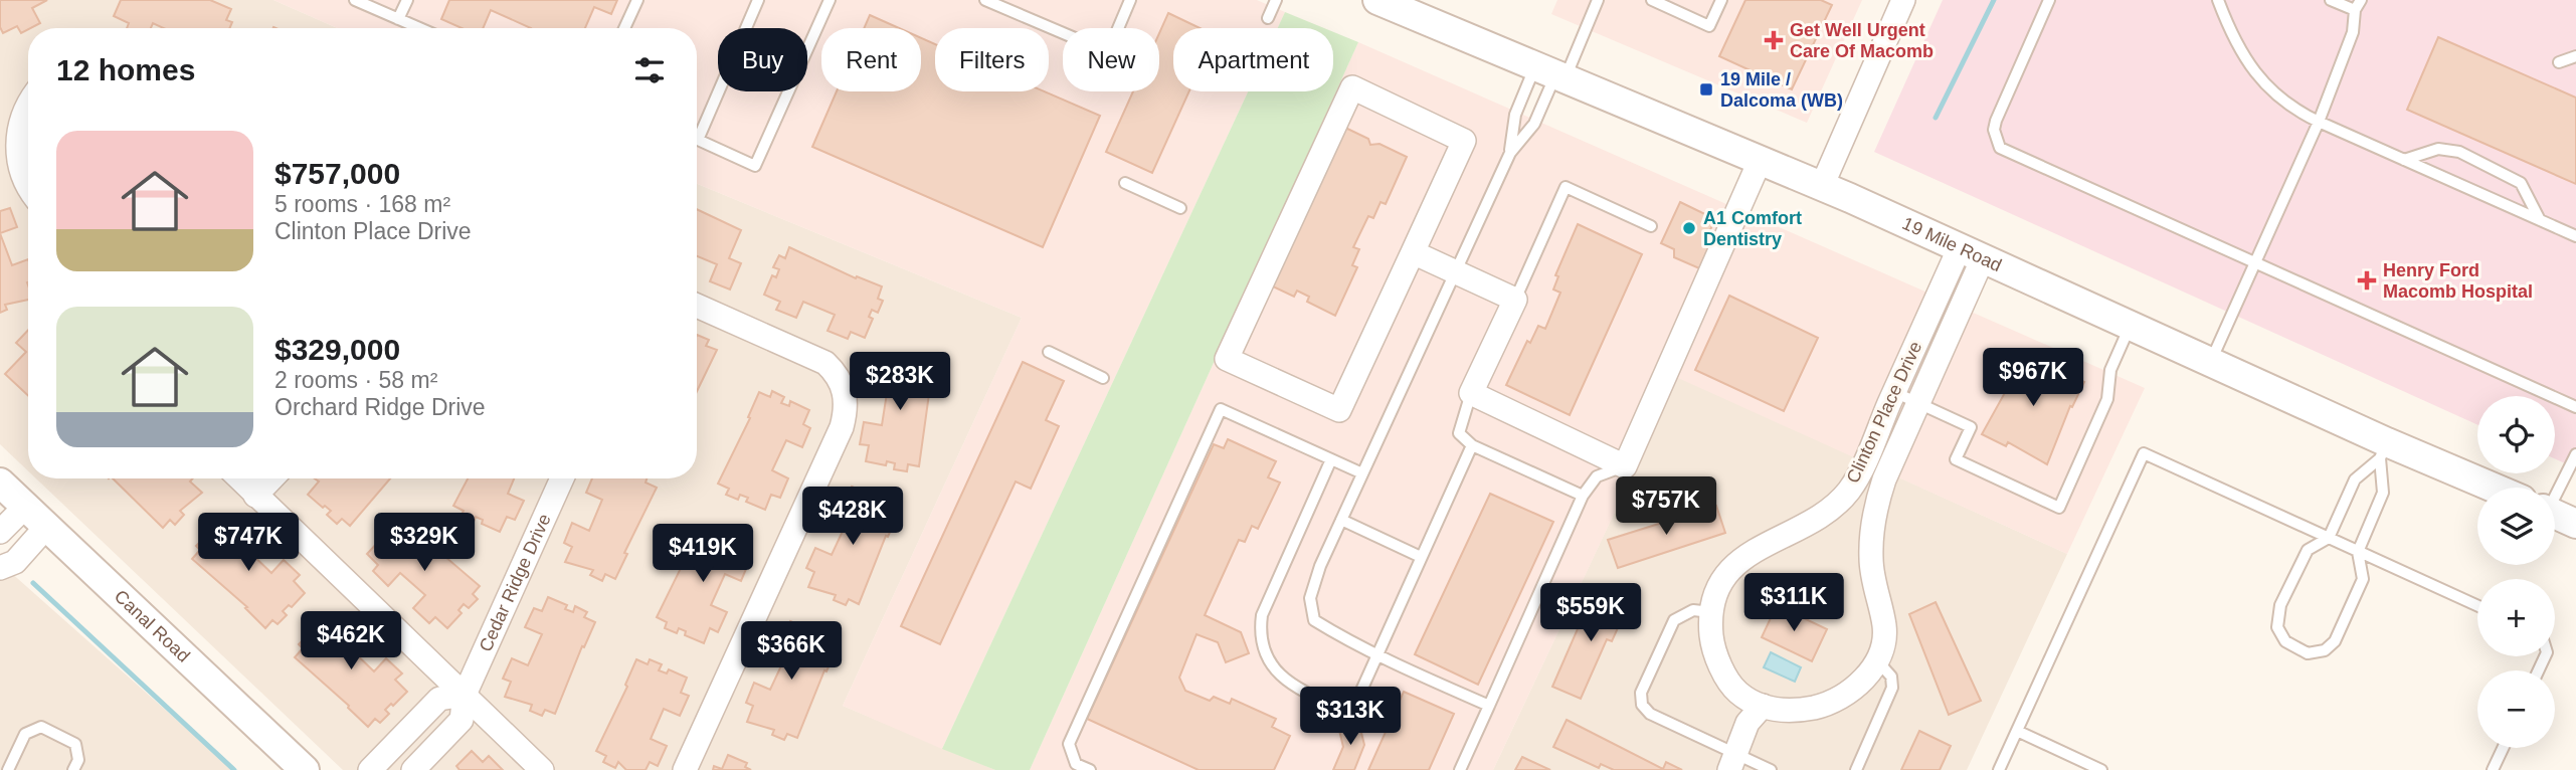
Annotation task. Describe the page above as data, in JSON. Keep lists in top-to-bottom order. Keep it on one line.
{"streets":{"street":["19 Mile Road","Clinton Place Drive","Cedar Ridge Drive","Canal Road"]},"crossings":[["19 Mile Road","Clinton Place Drive"]],"places":{"health":["Get Well Urgent Care Of Macomb","Henry Ford Macomb Hospital"],"transit":["19 Mile / Dalcoma (WB)"],"other":["A1 Comfort Dentistry"]},"page":{"chip":["Buy","Rent","Filters","New","Apartment"],"heading":"12 homes","list":[{"name":"$757,000","note":"5 rooms · 168 m² · Clinton Place Drive"},{"name":"$329,000","note":"2 rooms · 58 m² · Orchard Ridge Drive"}],"price":["$967K","$283K","$757K","$428K","$747K","$329K","$419K","$311K","$559K","$462K","$366K","$313K"],"map_buttons":["+","−"]}}
